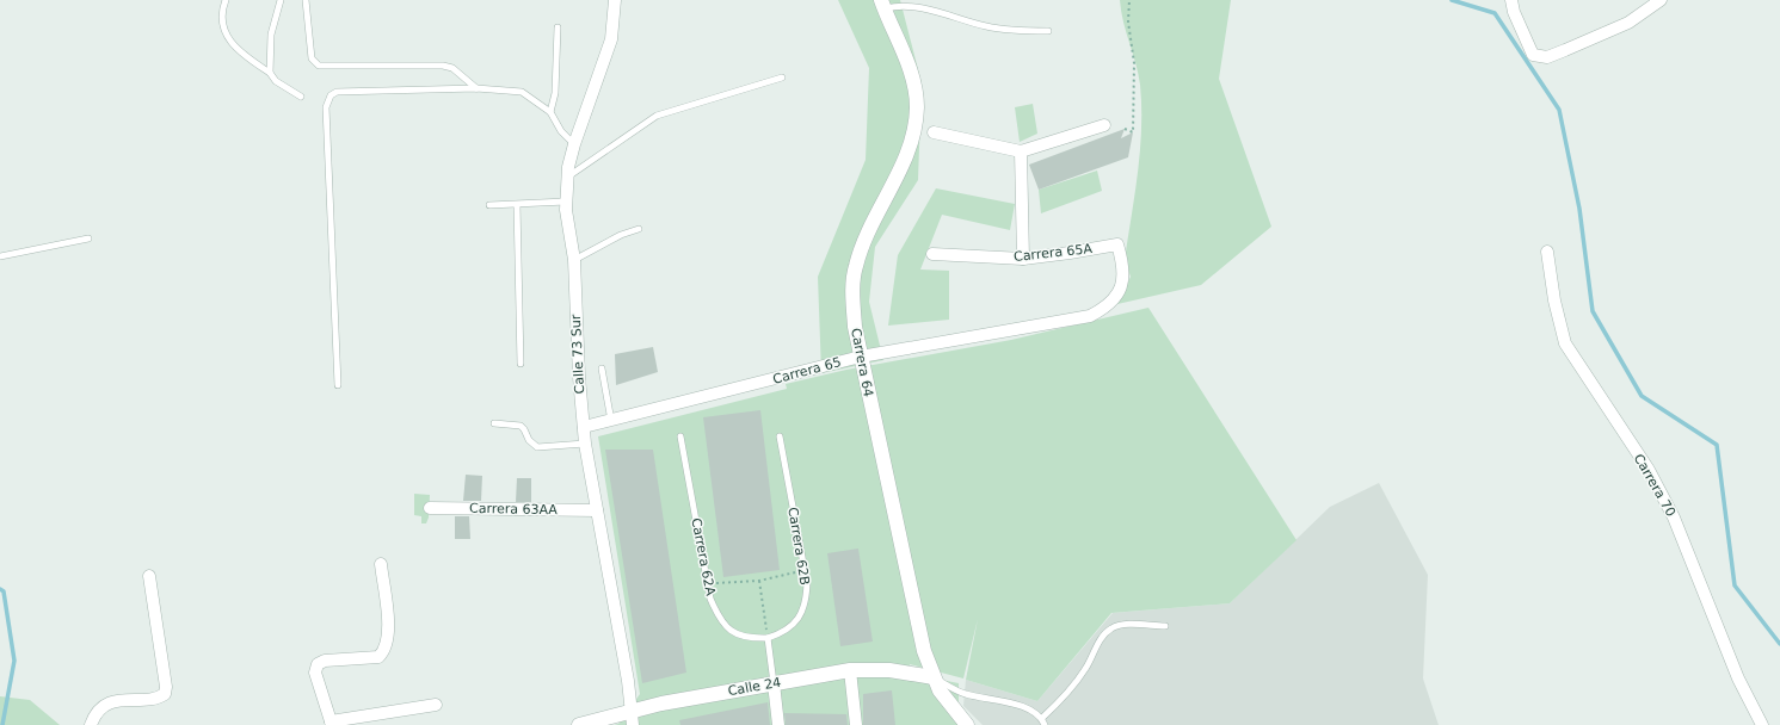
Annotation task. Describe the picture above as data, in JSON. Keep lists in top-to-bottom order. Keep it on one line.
{"streets":{"street":["Carrera 65A","Calle 73 Sur","Carrera 64","Carrera 65","Carrera 70","Carrera 63AA","Calle 24"],"lane":["Carrera 62B","Carrera 62A"]},"crossings":[["Carrera 65A","Carrera 65"],["Calle 73 Sur","Carrera 65"],["Calle 73 Sur","Carrera 63AA"],["Calle 73 Sur","Calle 24"],["Carrera 64","Carrera 65"],["Carrera 64","Calle 24"],["Carrera 62B","Carrera 62A"]]}
